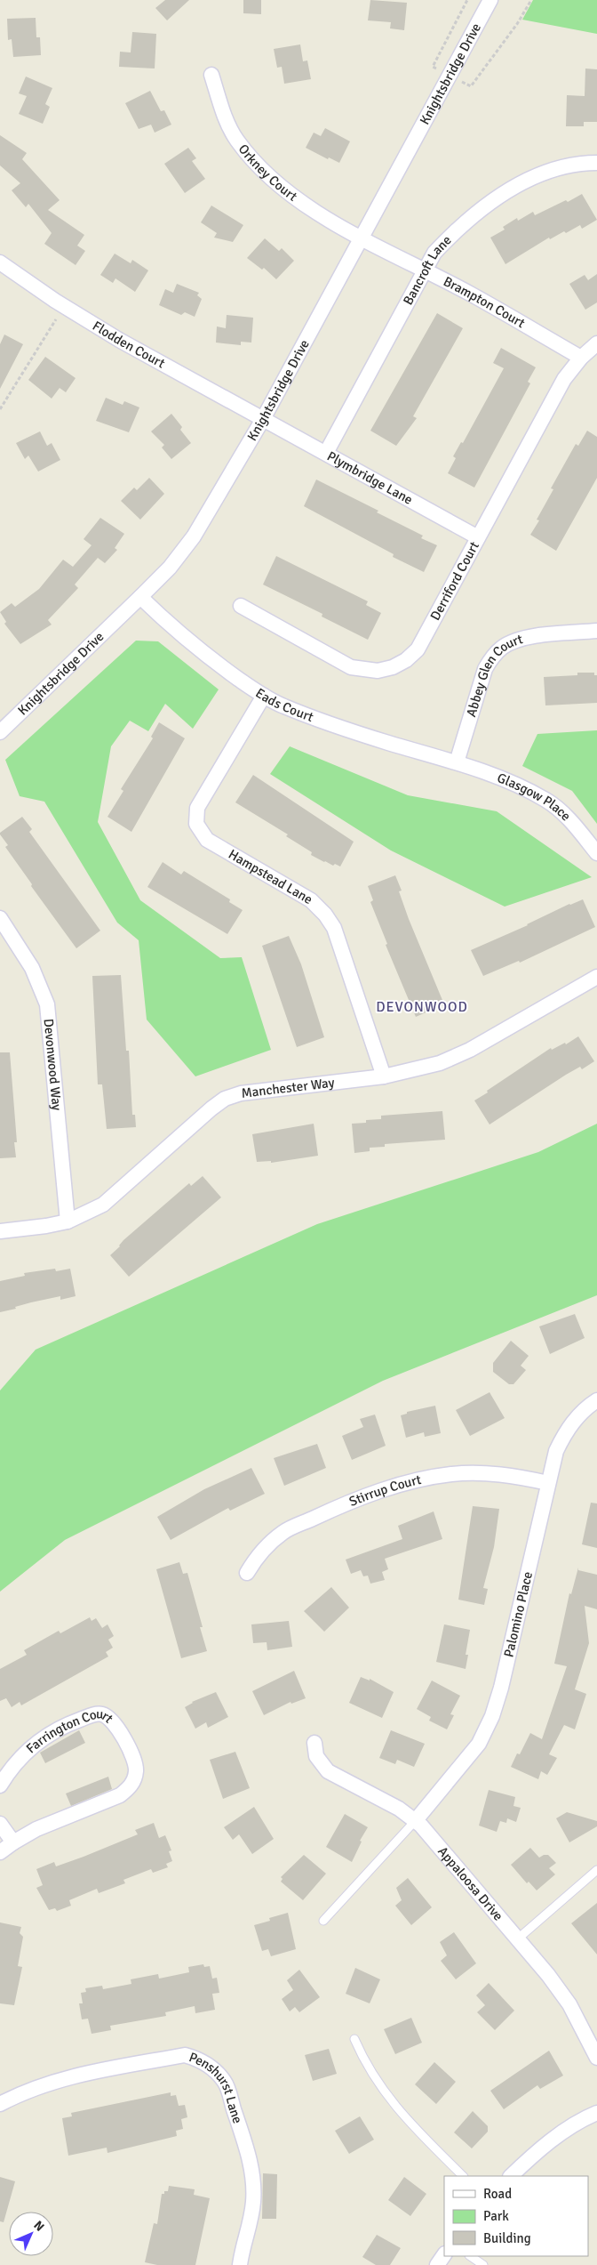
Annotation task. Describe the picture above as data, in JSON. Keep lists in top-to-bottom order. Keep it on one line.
{"streets":{"street":["Knightsbridge Drive","Orkney Court","Bancroft Lane","Brampton Court","Flodden Court","Plymbridge Lane","Derriford Court","Abbey Glen Court","Eads Court","Glasgow Place","Hampstead Lane","Devonwood Way","Manchester Way","Stirrup Court","Palomino Place","Farrington Court","Appaloosa Drive","Penshurst Lane"]},"crossings":[["Knightsbridge Drive","Orkney Court"],["Knightsbridge Drive","Brampton Court"],["Knightsbridge Drive","Flodden Court"],["Knightsbridge Drive","Plymbridge Lane"],["Knightsbridge Drive","Eads Court"],["Orkney Court","Brampton Court"],["Bancroft Lane","Brampton Court"],["Bancroft Lane","Plymbridge Lane"],["Brampton Court","Derriford Court"],["Flodden Court","Plymbridge Lane"],["Plymbridge Lane","Derriford Court"],["Abbey Glen Court","Eads Court"],["Abbey Glen Court","Glasgow Place"],["Eads Court","Glasgow Place"],["Eads Court","Hampstead Lane"],["Hampstead Lane","Manchester Way"],["Devonwood Way","Manchester Way"],["Stirrup Court","Palomino Place"],["Palomino Place","Appaloosa Drive"]],"districts":["DEVONWOOD"],"legend":["Road","Park","Building"],"north":"top right"}
